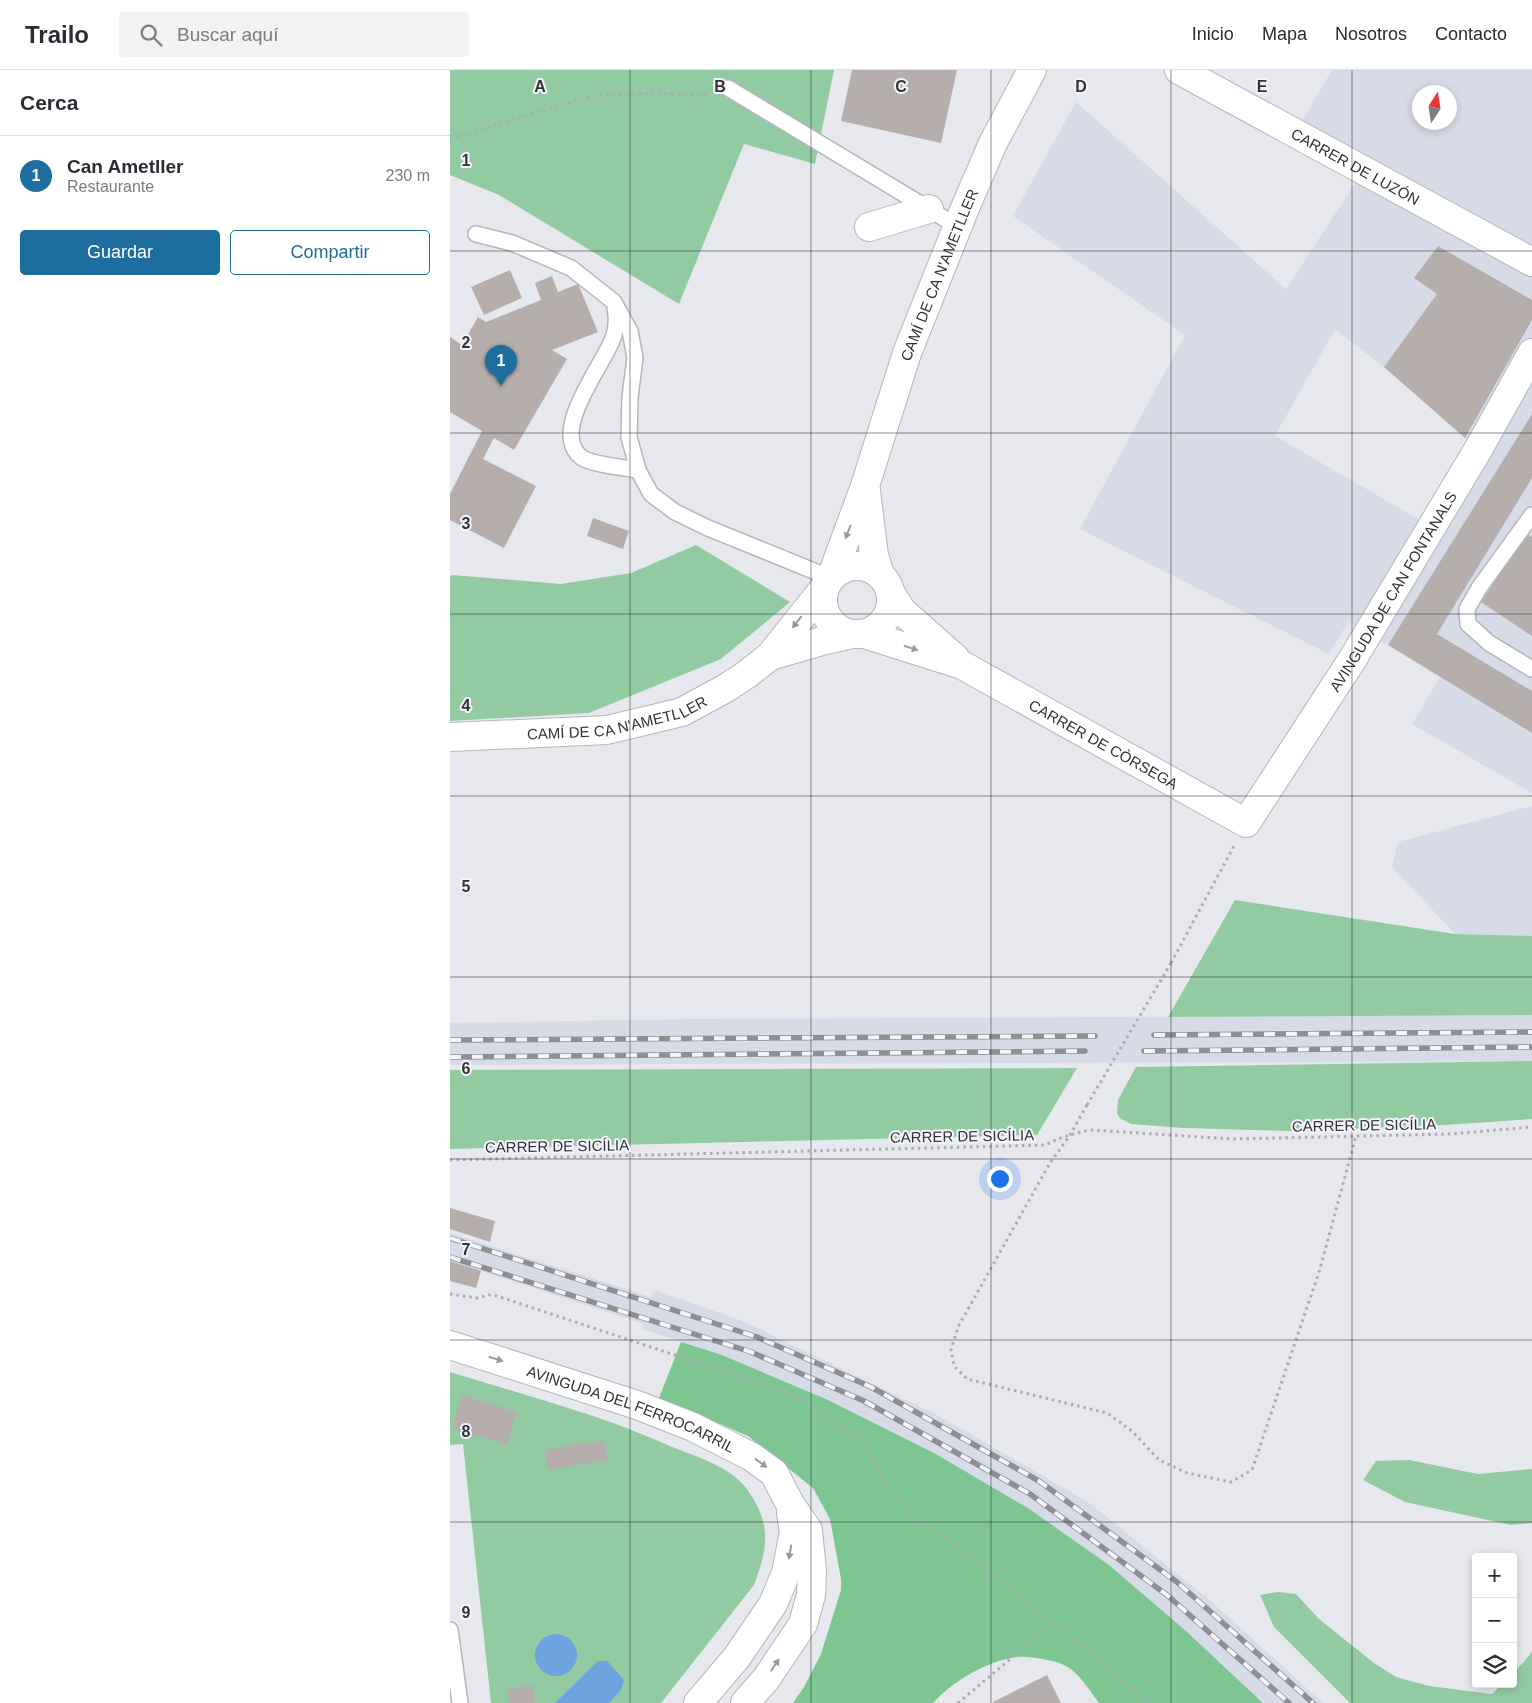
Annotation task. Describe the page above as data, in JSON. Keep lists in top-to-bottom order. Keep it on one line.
{"streets":{"street":["CARRER DE LUZÓN","CAMÍ DE CA N'AMETLLER","AVINGUDA DE CAN FONTANALS","CARRER DE CÒRSEGA","AVINGUDA DEL FERROCARRIL"],"path":["CARRER DE SICÍLIA"]},"crossings":[["CAMÍ DE CA N'AMETLLER","CARRER DE CÒRSEGA"],["AVINGUDA DE CAN FONTANALS","CARRER DE CÒRSEGA"]],"one_way":["AVINGUDA DEL FERROCARRIL"],"north":"top","page":{"header":"Trailo","search":"Buscar aquí","nav":["Inicio","Mapa","Nosotros","Contacto"],"heading":"Cerca","list":[{"mark":"1","name":"Can Ametller","note":"Restaurante","value":"230 m"}],"buttons":["Guardar","Compartir"],"pins":"1","map_buttons":["+","−"]},"grid":{"columns":["A","B","C","D","E"],"rows":["1","2","3","4","5","6","7","8","9"]}}
